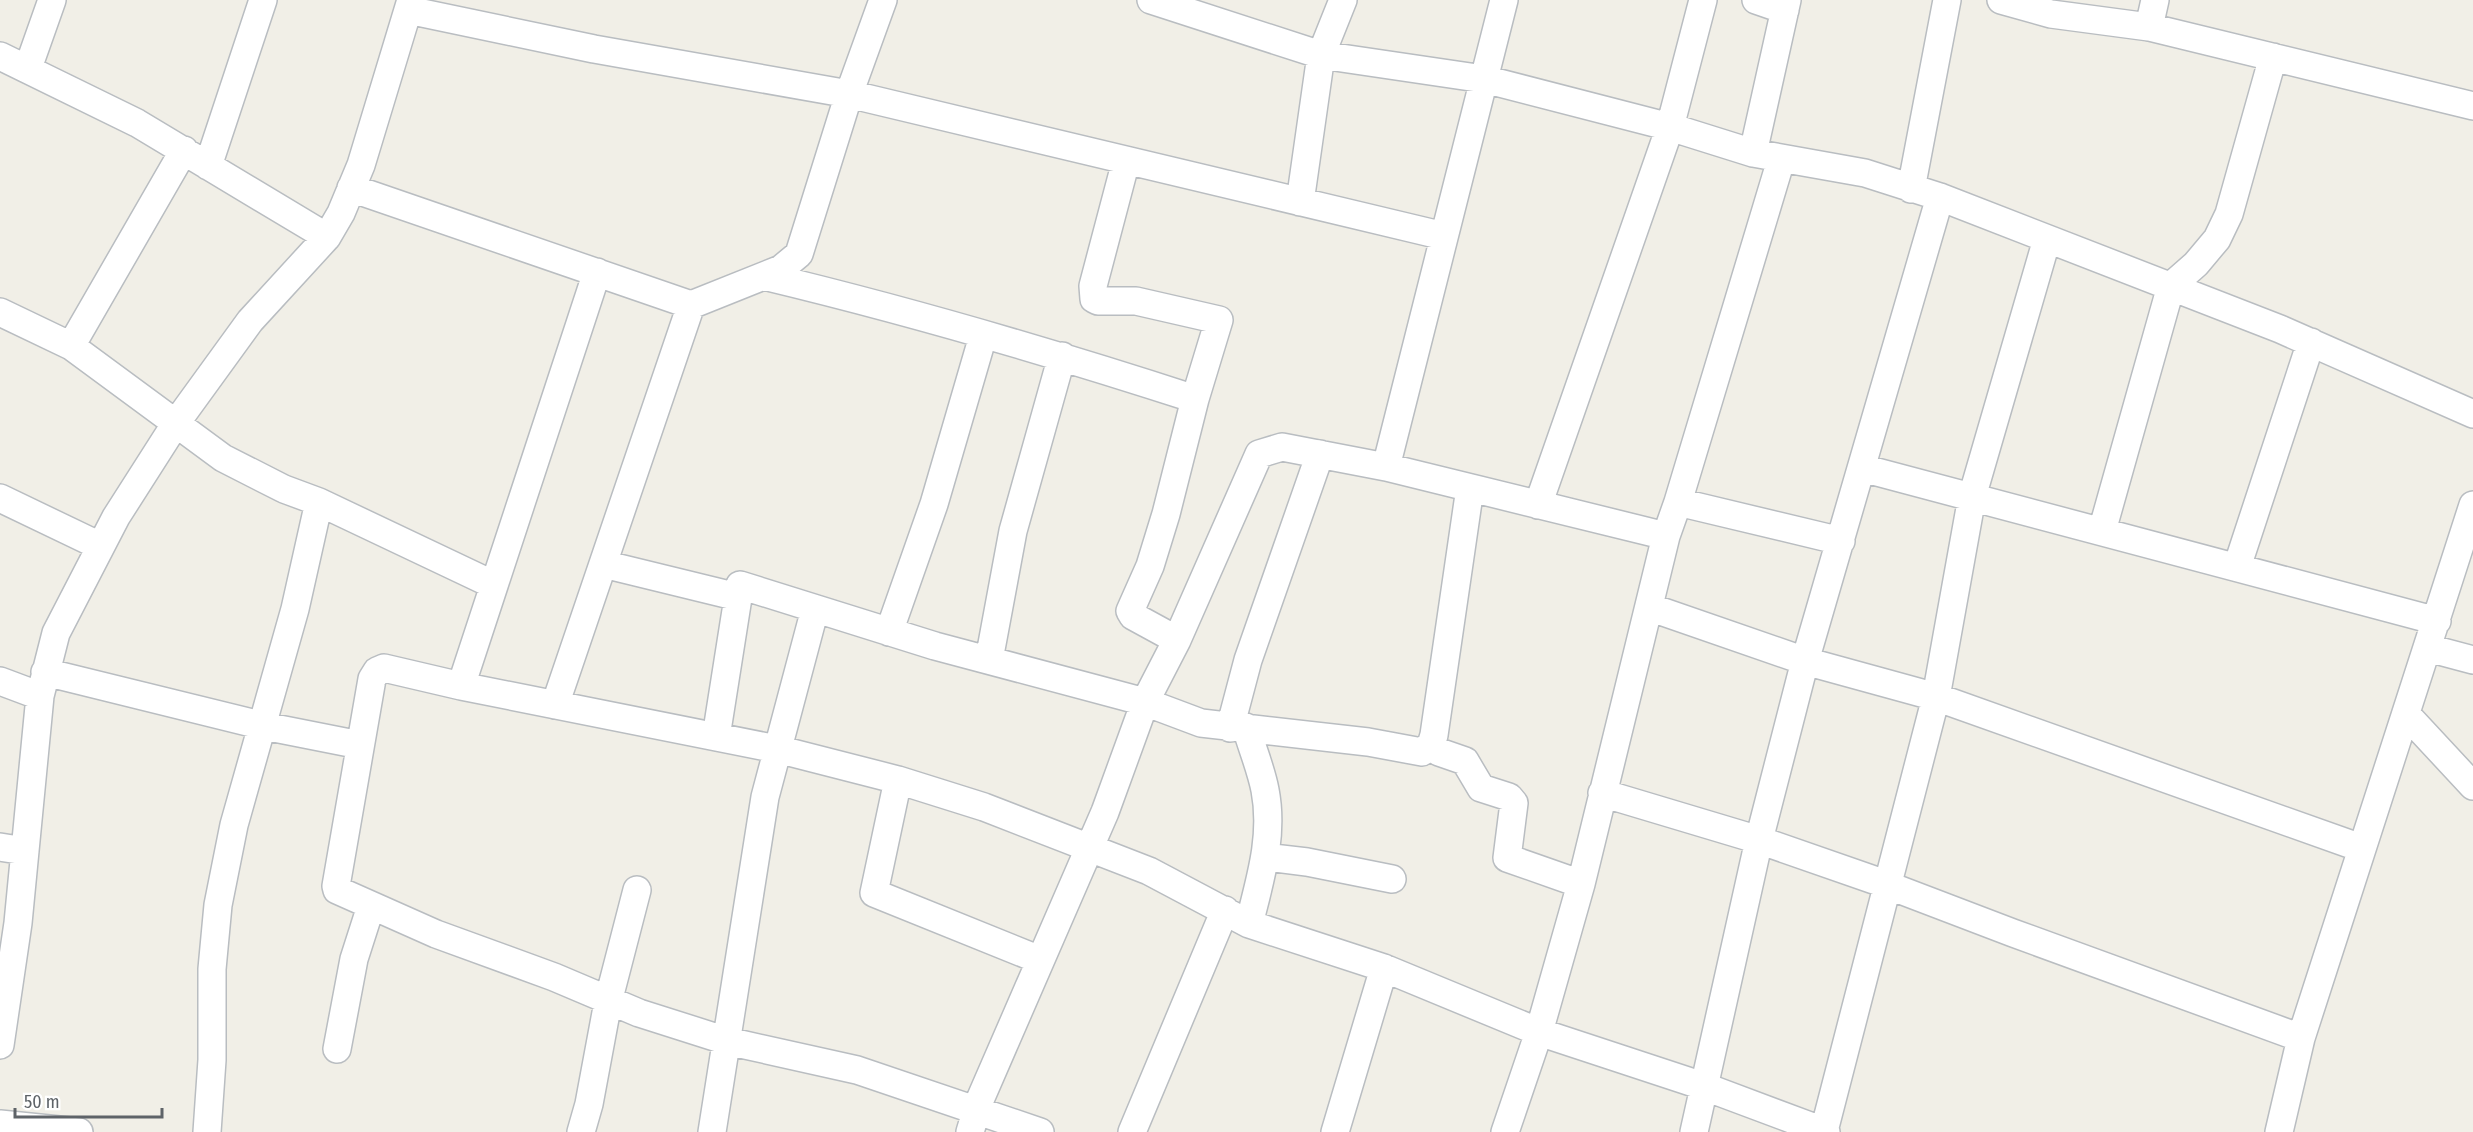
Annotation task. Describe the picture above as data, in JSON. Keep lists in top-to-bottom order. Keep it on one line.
{"scale_bar":"50 m"}
